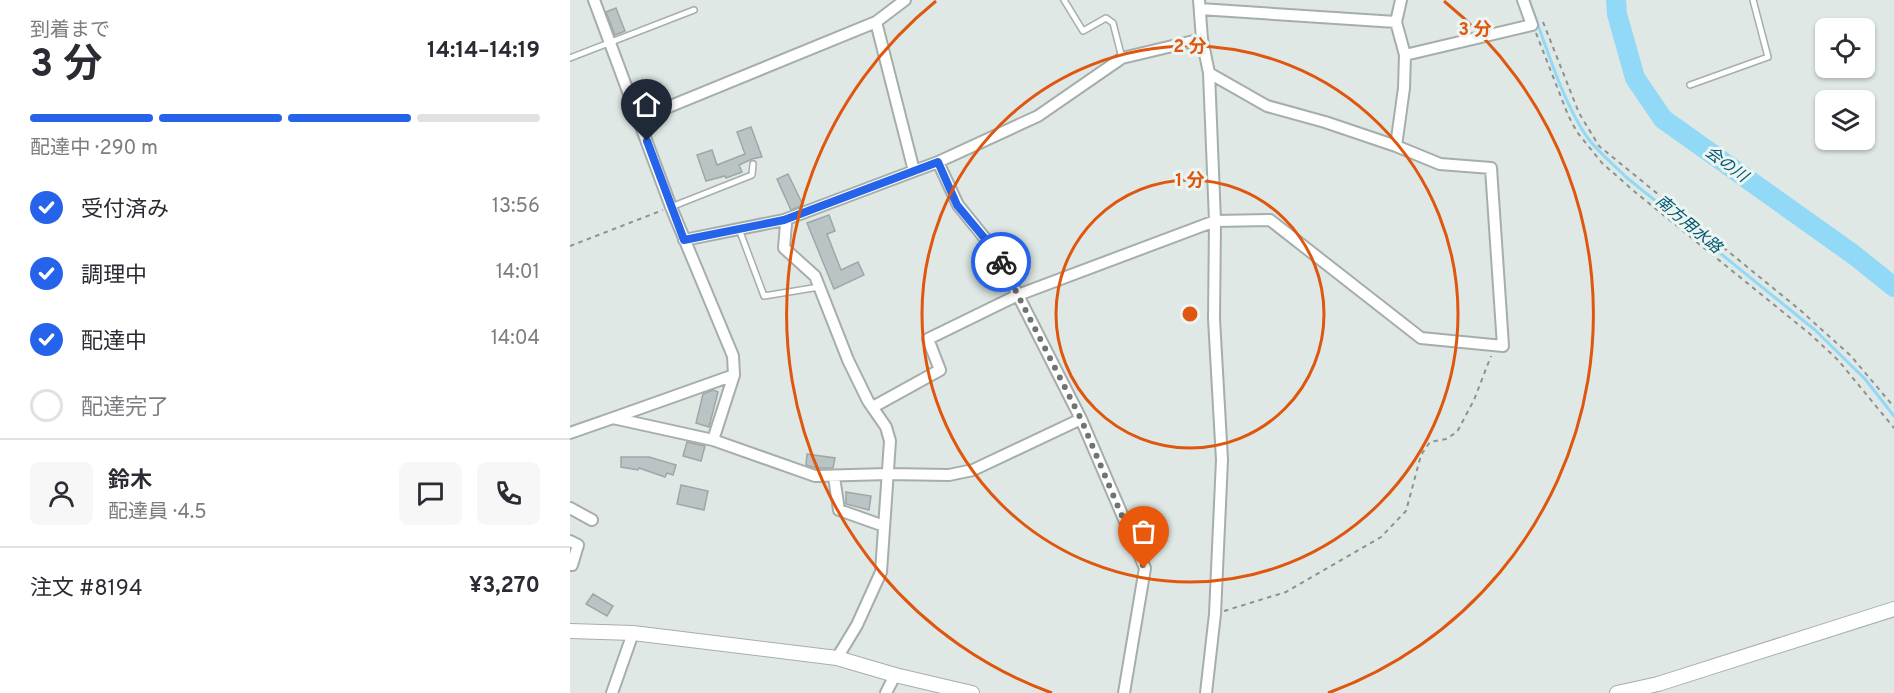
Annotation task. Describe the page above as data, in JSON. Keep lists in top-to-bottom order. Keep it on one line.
{"water":["会の川","南方用水路"],"page":{"heading":["3 分","到着まで","14:14–14:19"],"panel":["鈴木","配達員 · 4.5","注文 #8194","¥3,270"],"bar":"配達中 · 290 m","list":[["受付済み","13:56"],["調理中","14:01"],["配達中","14:04"],"配達完了"]},"rings":["3 分","2 分","1 分"]}
